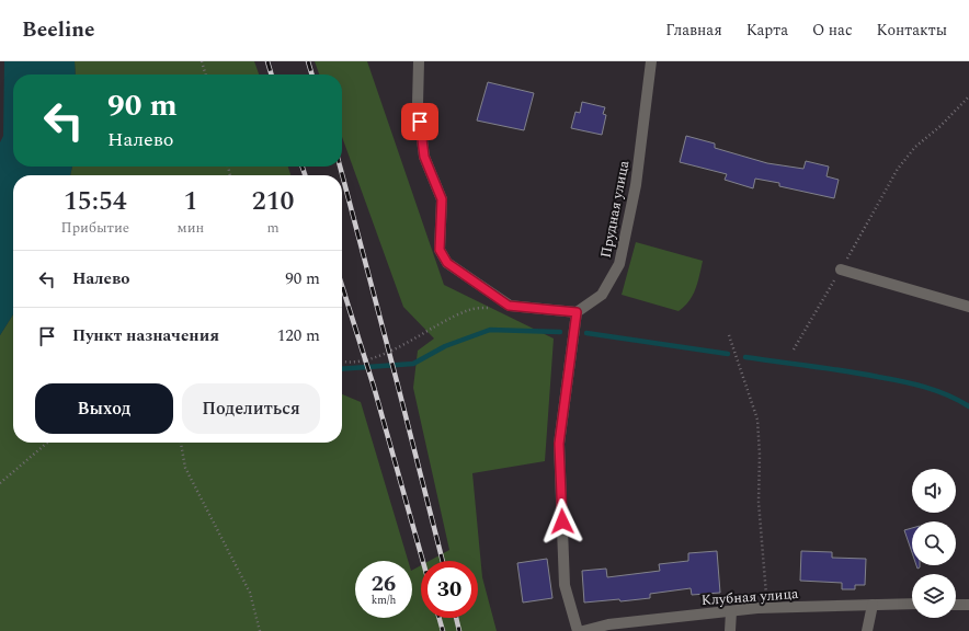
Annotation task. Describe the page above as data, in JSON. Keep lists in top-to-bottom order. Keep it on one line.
{"streets":{"street":["Прудная улица","Клубная улица"]},"page":{"header":"Beeline","nav":["Главная","Карта","О нас","Контакты"],"turn":["90 m","Налево"],"eta":["15:54","Прибытие","1","мин","210","m"],"list":[{"name":"Налево","value":"90 m"},{"name":"Пункт назначения","value":"120 m"}],"buttons":["Выход","Поделиться"],"speed":"26 km/h","limit":"30"}}
